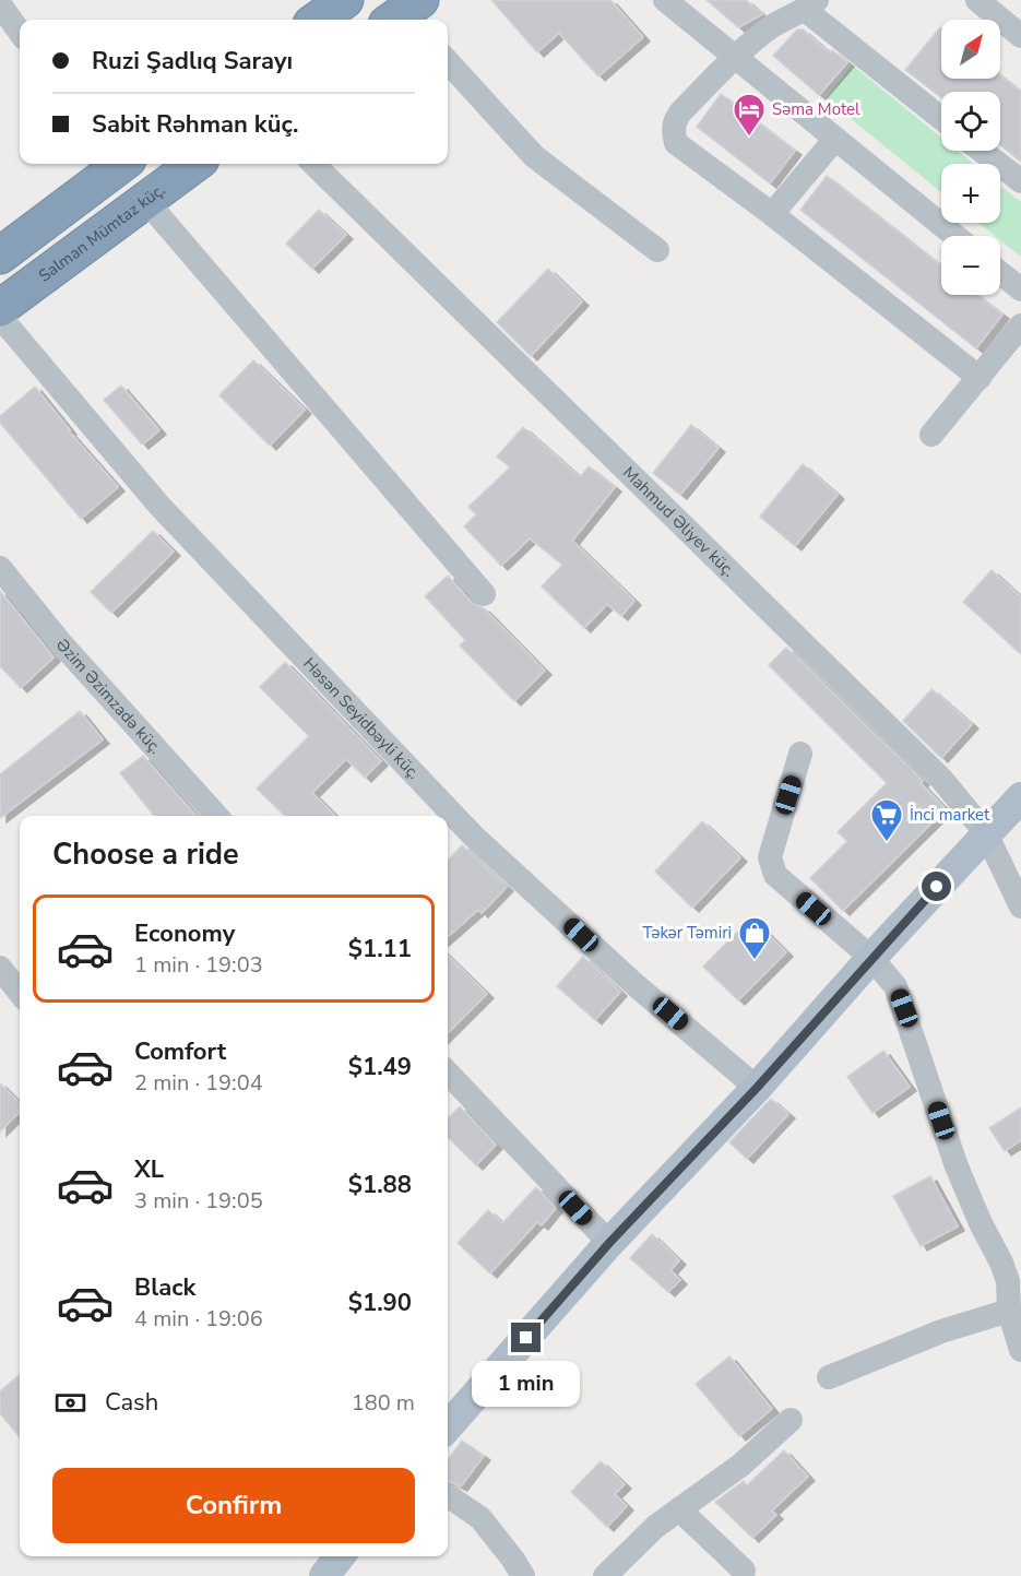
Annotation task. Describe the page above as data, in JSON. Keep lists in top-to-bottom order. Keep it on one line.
{"streets":{"highway":["Salman Mümtaz küç."],"street":["Mahmud Əliyev küç.","Əzim Əzimzadə küç.","Həsən Seyidbəyli küç."]},"places":{"hotel":["Səma Motel"],"supermarket":["İnci market"],"shop":["Təkər Təmiri"]},"north":"top right","page":{"map_buttons":["+","−"],"banner":["Ruzi Şadlıq Sarayı","Sabit Rəhman küç."],"heading":"Choose a ride","list":[{"name":"Economy","note":"1 min · 19:03","value":"$1.11"},{"name":"Comfort","note":"2 min · 19:04","value":"$1.49"},{"name":"XL","note":"3 min · 19:05","value":"$1.88"},{"name":"Black","note":"4 min · 19:06","value":"$1.90"}],"bubble":"1 min","pay":["Cash","180 m"],"buttons":"Confirm"}}
